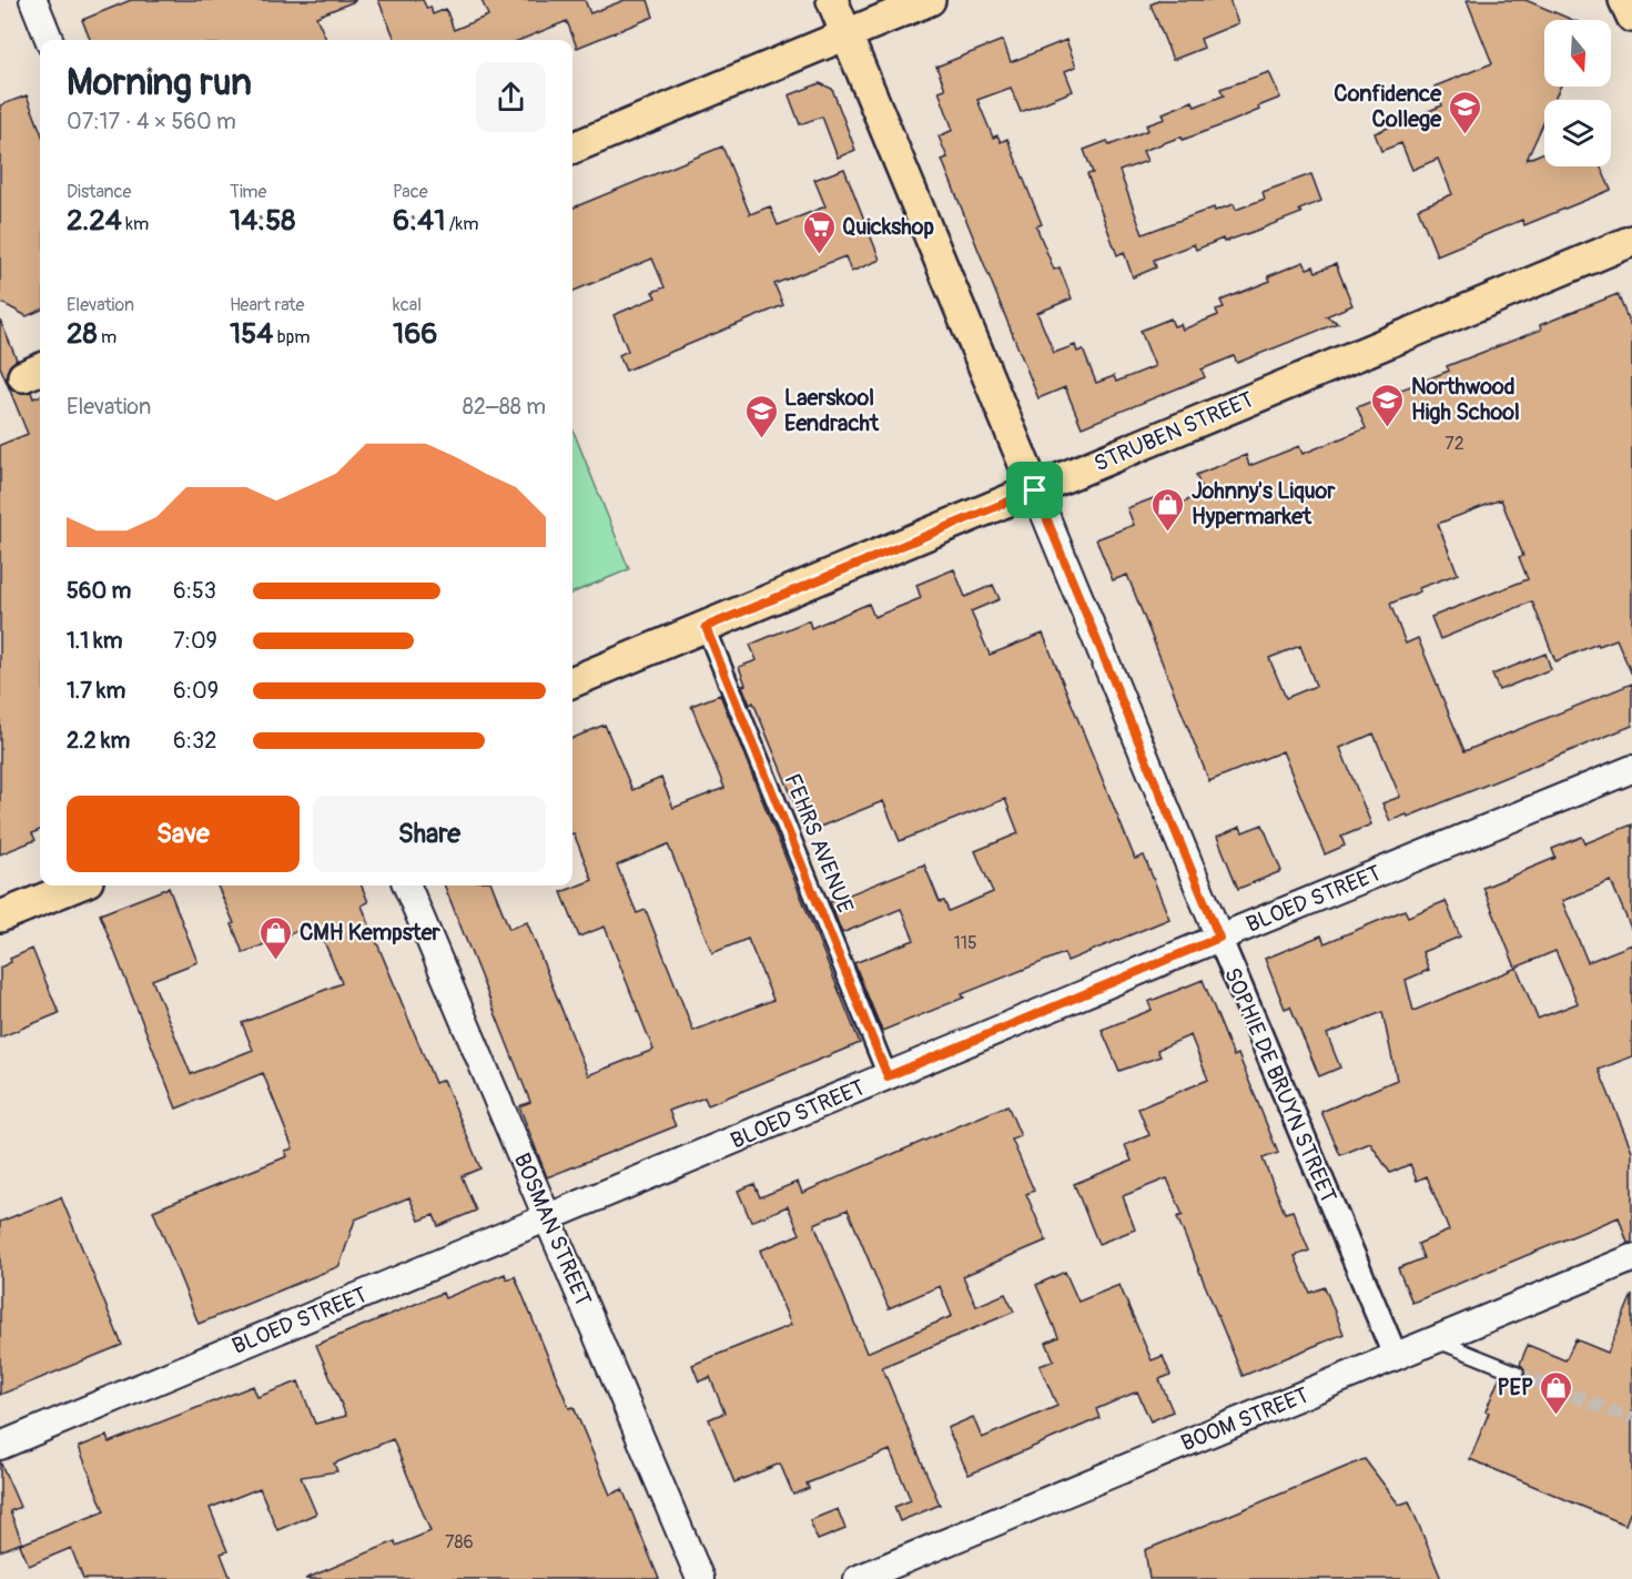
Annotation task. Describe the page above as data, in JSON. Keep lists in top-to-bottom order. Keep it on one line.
{"streets":{"main road":["STRUBEN STREET","BLOED STREET","SOPHIE DE BRUYN STREET","BOSMAN STREET","BOOM STREET"],"street":["FEHRS AVENUE"]},"crossings":[["STRUBEN STREET","FEHRS AVENUE"],["STRUBEN STREET","SOPHIE DE BRUYN STREET"],["FEHRS AVENUE","BLOED STREET"],["BLOED STREET","SOPHIE DE BRUYN STREET"],["BLOED STREET","BOSMAN STREET"],["SOPHIE DE BRUYN STREET","BOOM STREET"]],"places":{"school or university":["Confidence College","Northwood High School","Laerskool Eendracht"],"supermarket":["Quickshop"],"shop":["Johnny's Liquor Hypermarket","CMH Kempster","PEP"]},"house_numbers":["72","115","786"],"north":"bottom","page":{"heading":["Morning run","07:17 · 4 × 560 m"],"stats":[["Distance","2.24 km"],["Time","14:58"],["Pace","6:41 /km"],["Elevation","28 m"],["Heart rate","154 bpm"],["kcal","166"]],"chart":["Elevation","82–88 m"],"list":[{"name":"560 m","note":"6:53"},{"name":"1.1 km","note":"7:09"},{"name":"1.7 km","note":"6:09"},{"name":"2.2 km","note":"6:32"}],"buttons":["Save","Share"]}}
